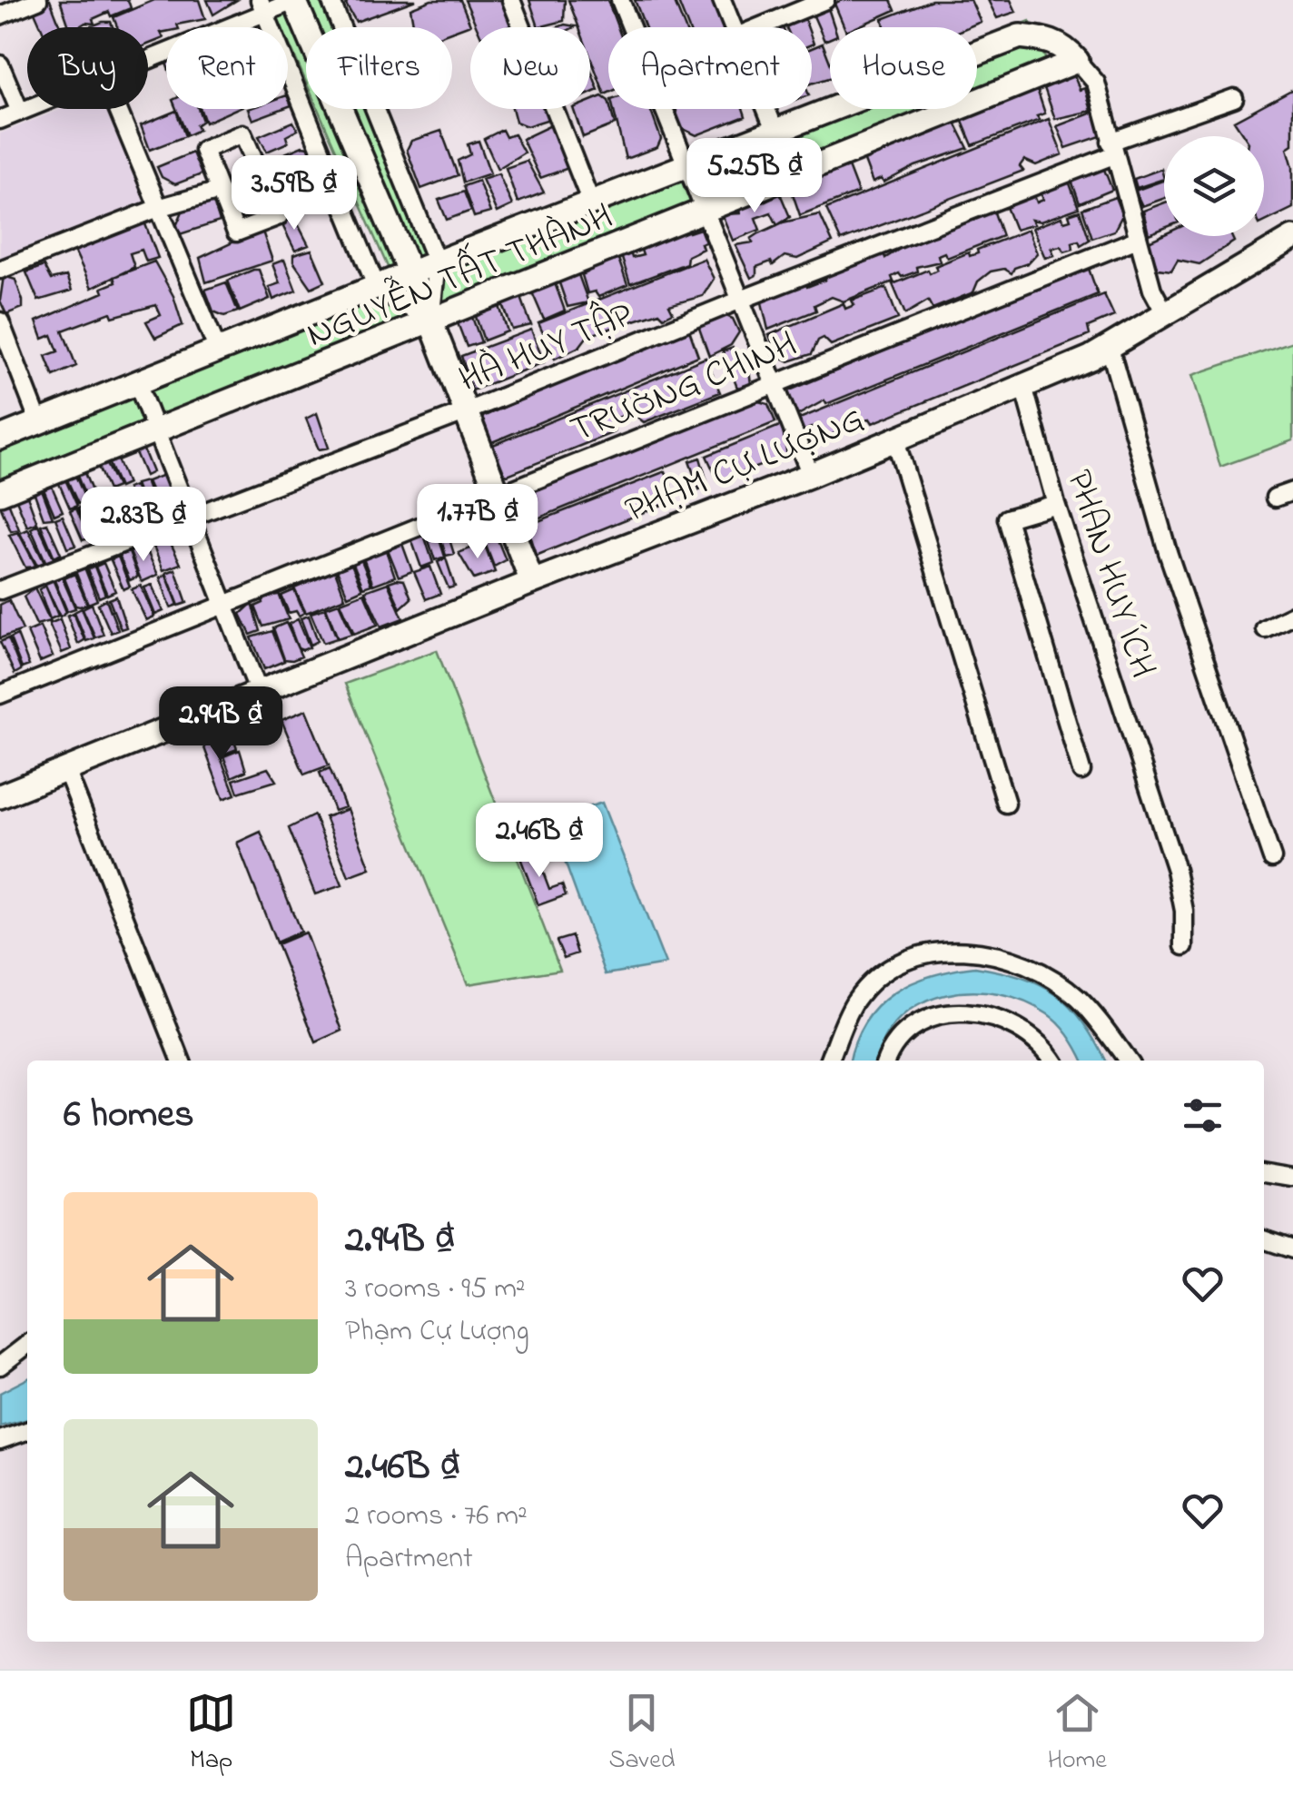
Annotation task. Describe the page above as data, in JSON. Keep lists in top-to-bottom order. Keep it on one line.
{"streets":{"street":["NGUYỄN TẤT THÀNH","HÀ HUY TẬP","TRƯỜNG CHINH","PHẠM CỰ LƯỢNG","PHAN HUY ÍCH"]},"crossings":[["PHẠM CỰ LƯỢNG","PHAN HUY ÍCH"]],"page":{"chip":["Buy","Rent","Filters","New","Apartment","House"],"price":["5.25B ₫","3.59B ₫","1.77B ₫","2.83B ₫","2.94B ₫","2.46B ₫"],"heading":"6 homes","list":[{"name":"2.94B ₫","note":"3 rooms · 95 m² · Phạm Cự Lượng"},{"name":"2.46B ₫","note":"2 rooms · 76 m² · Apartment"}],"tabs":["Map","Saved","Home"]}}
